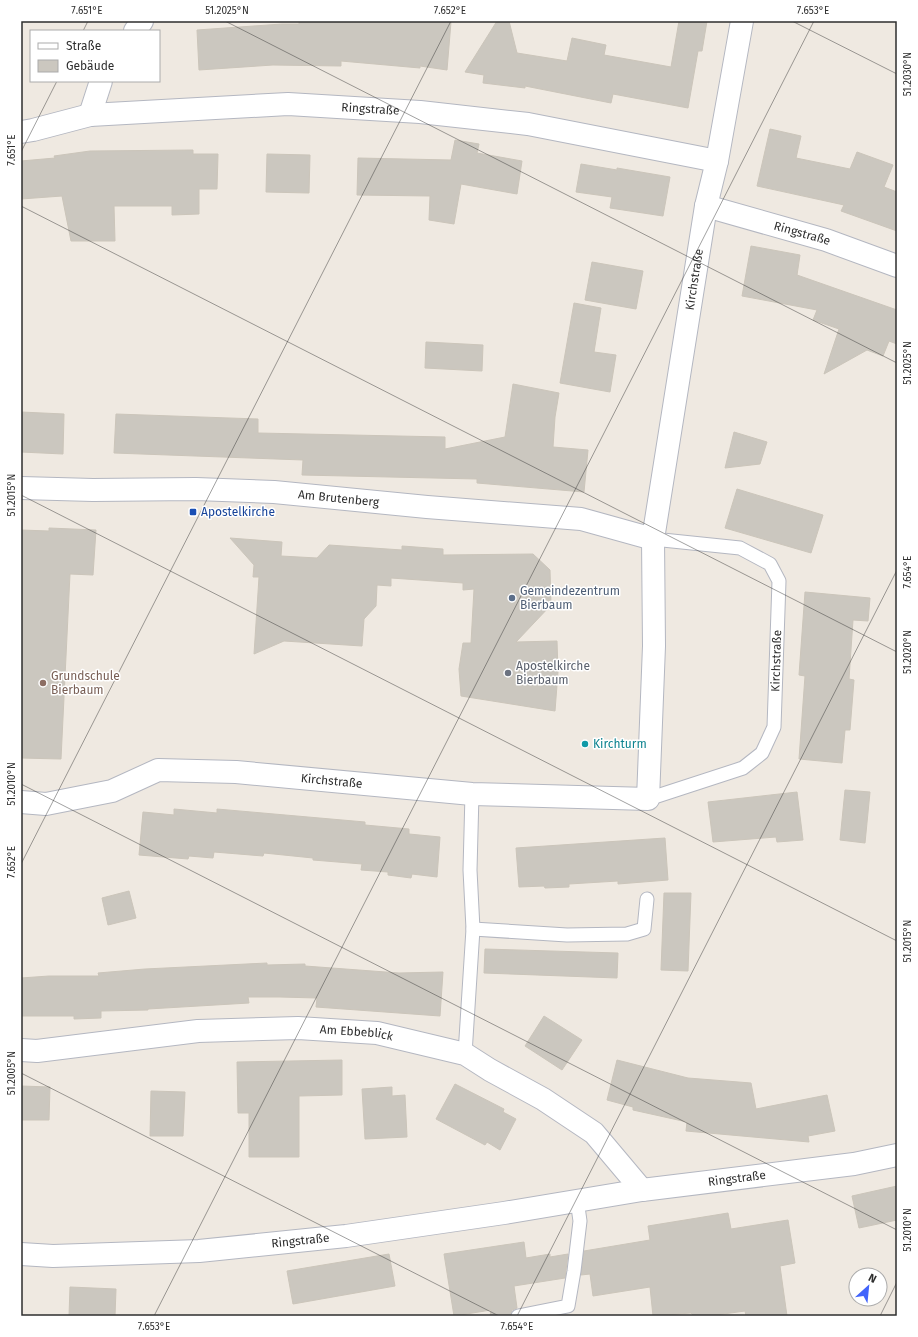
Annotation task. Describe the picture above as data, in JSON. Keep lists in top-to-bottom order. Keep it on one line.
{"streets":{"street":["Ringstraße","Kirchstraße","Am Brutenberg","Am Ebbeblick"]},"crossings":[["Ringstraße","Kirchstraße"],["Ringstraße","Am Ebbeblick"],["Kirchstraße","Am Brutenberg"]],"places":{"transit":["Apostelkirche"],"other":["Gemeindezentrum Bierbaum","Apostelkirche Bierbaum","Grundschule Bierbaum","Kirchturm"]},"legend":["Straße","Gebäude"],"north":"top right","coordinates":["7.651°E","51.2025°N","7.652°E","7.653°E","51.2030°N","51.2015°N","7.654°E","51.2020°N","51.2010°N","51.2005°N"]}
